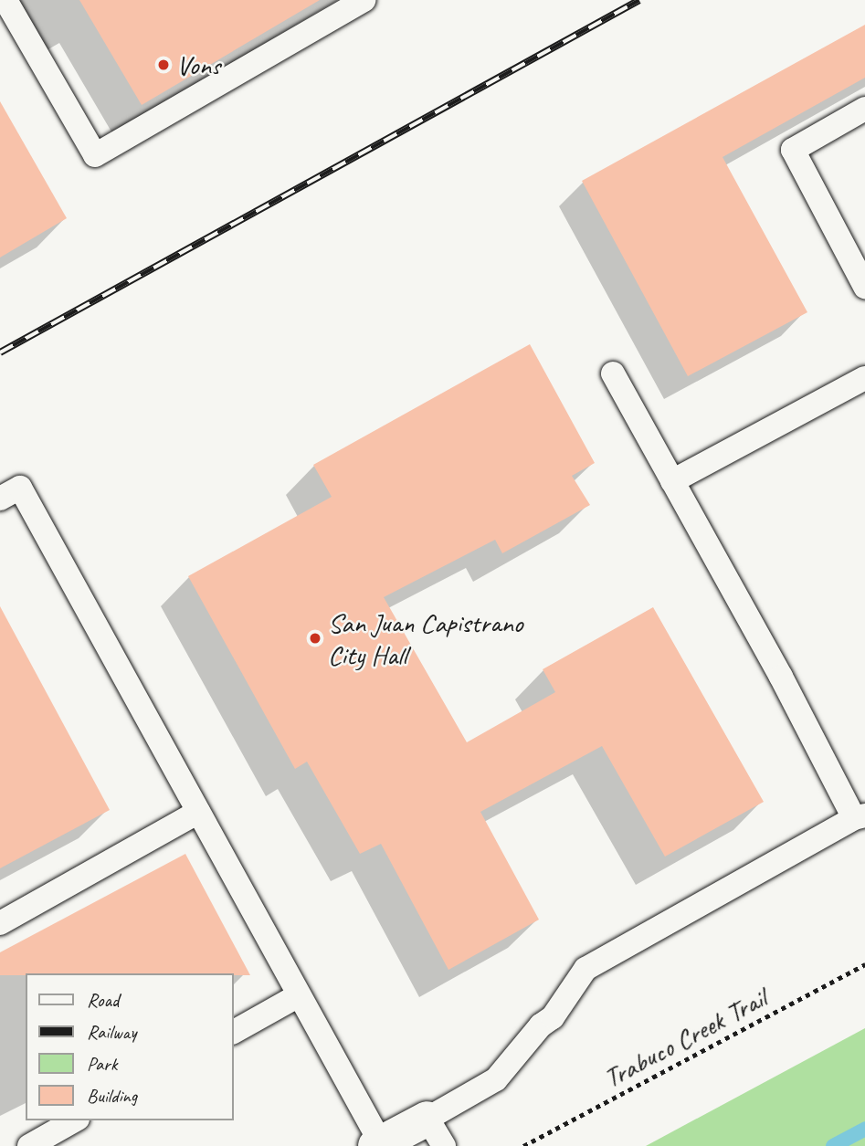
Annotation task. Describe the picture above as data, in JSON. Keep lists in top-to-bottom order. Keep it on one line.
{"streets":{"path":["Trabuco Creek Trail"]},"places":["Vons","San Juan Capistrano City Hall"],"legend":["Road","Railway","Park","Building"]}
